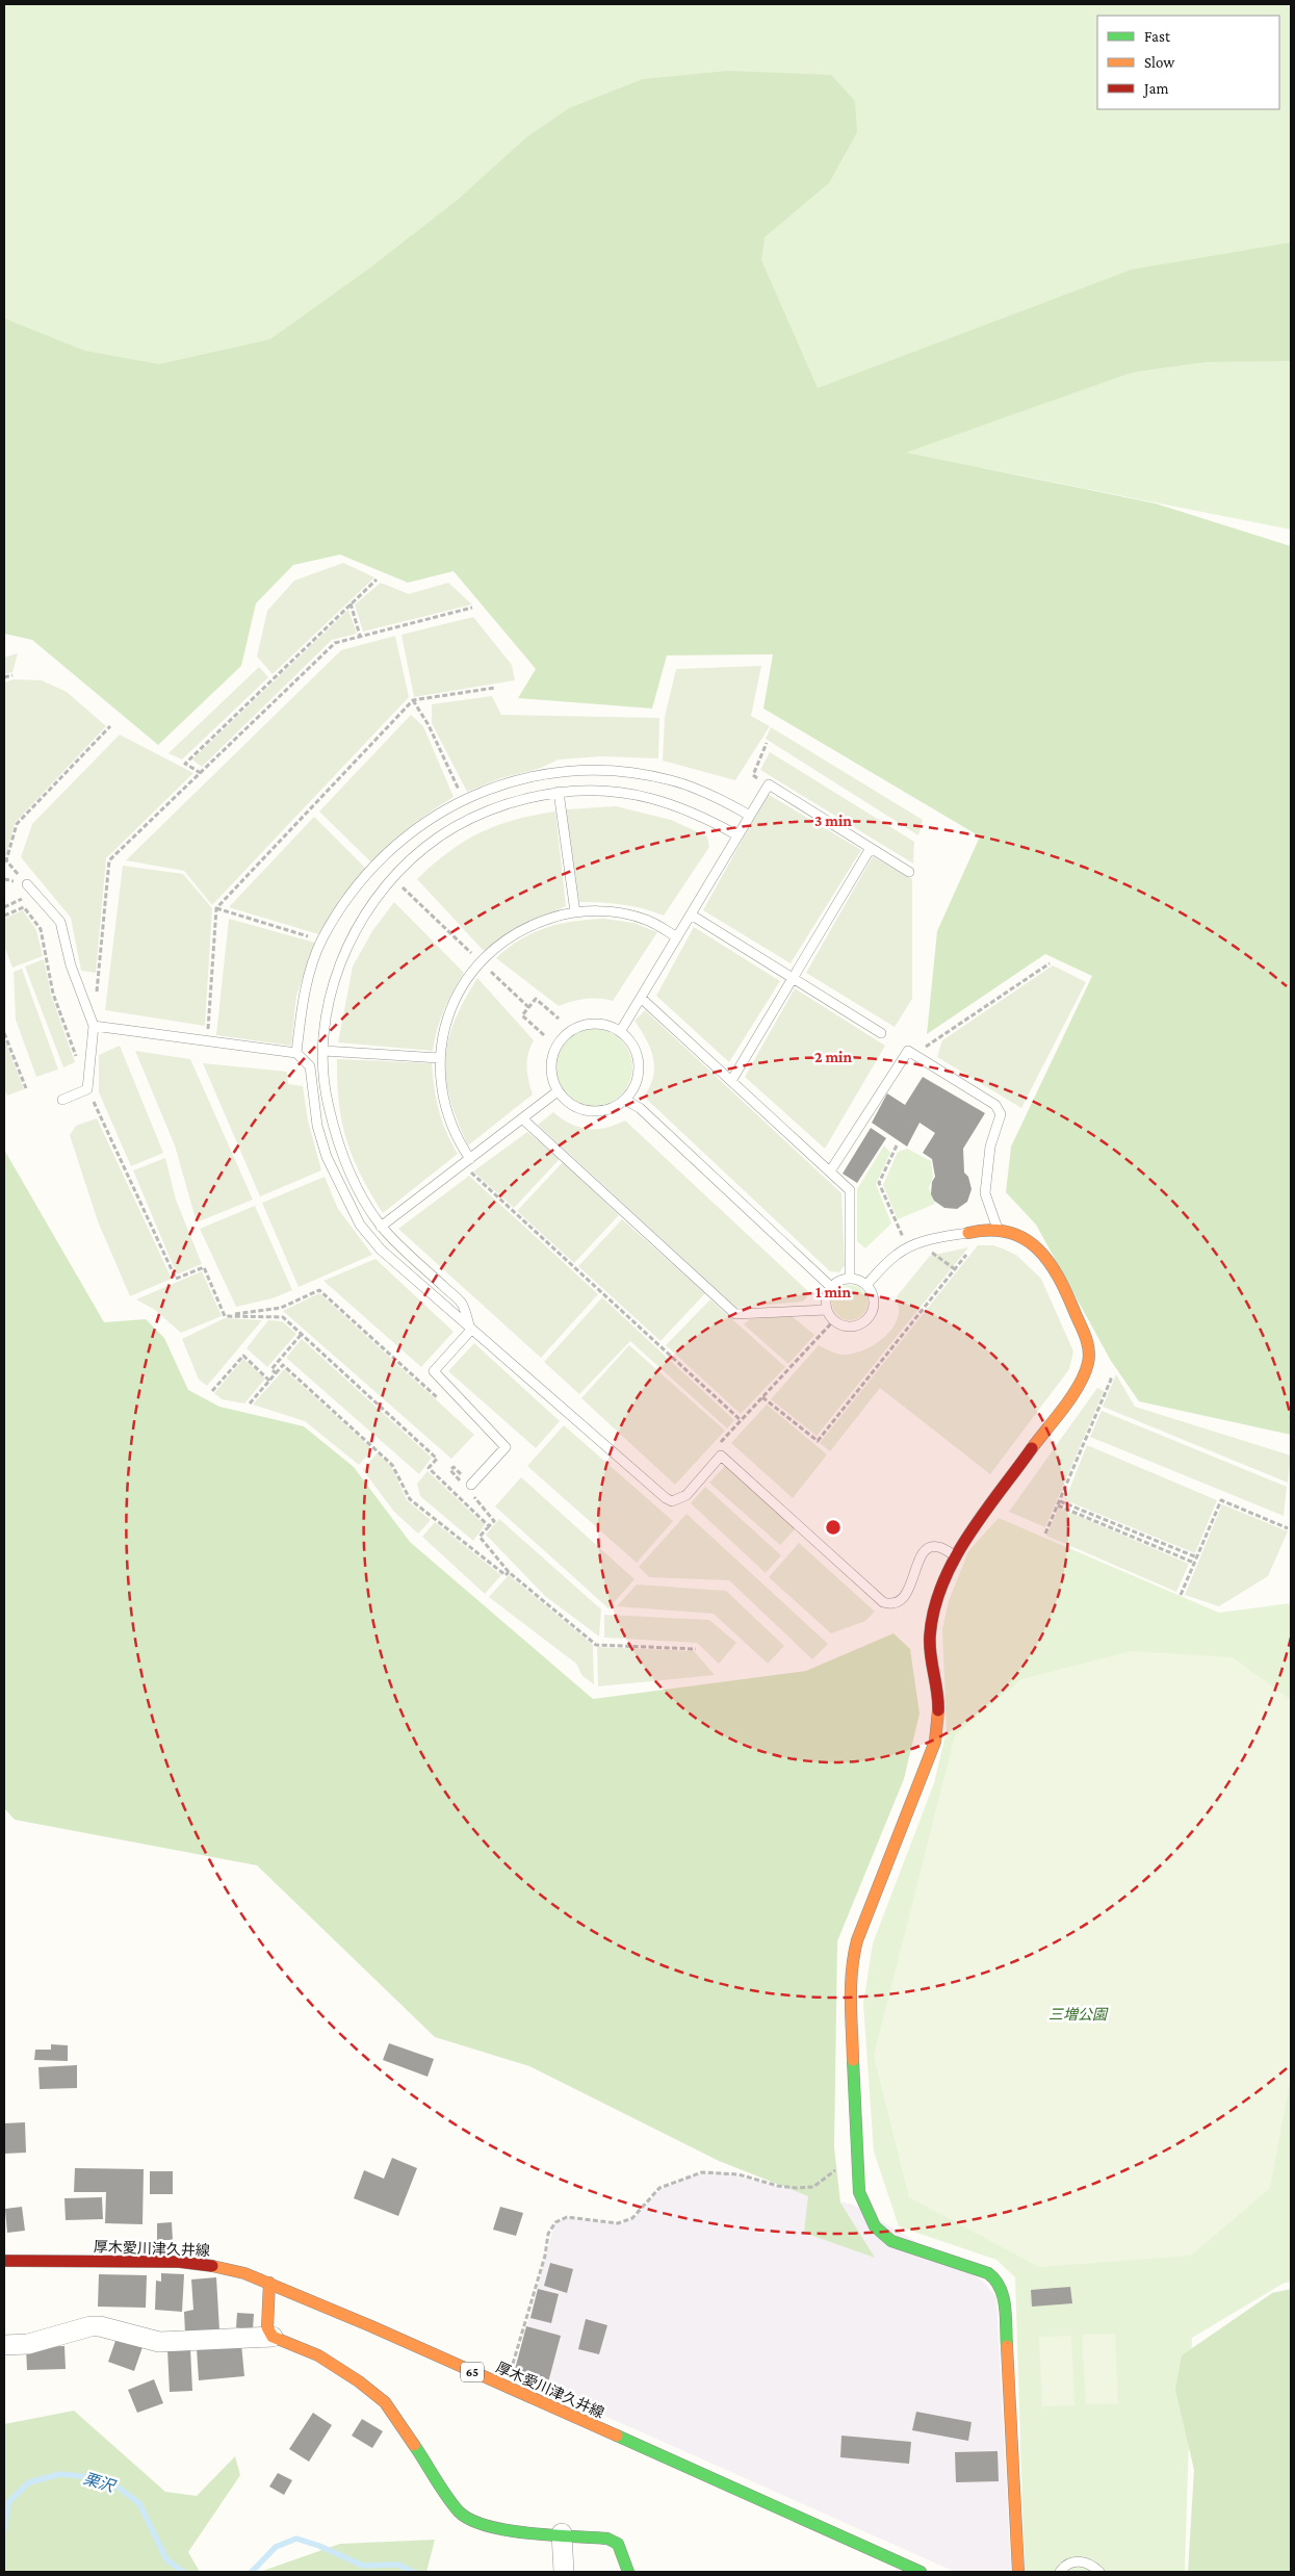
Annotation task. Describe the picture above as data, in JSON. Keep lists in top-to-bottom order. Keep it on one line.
{"streets":{"street":["厚木愛川津久井線","65"]},"water":["栗沢"],"parks":["三増公園"],"legend":["Fast","Slow","Jam"],"rings":["3 min","2 min","1 min"]}
